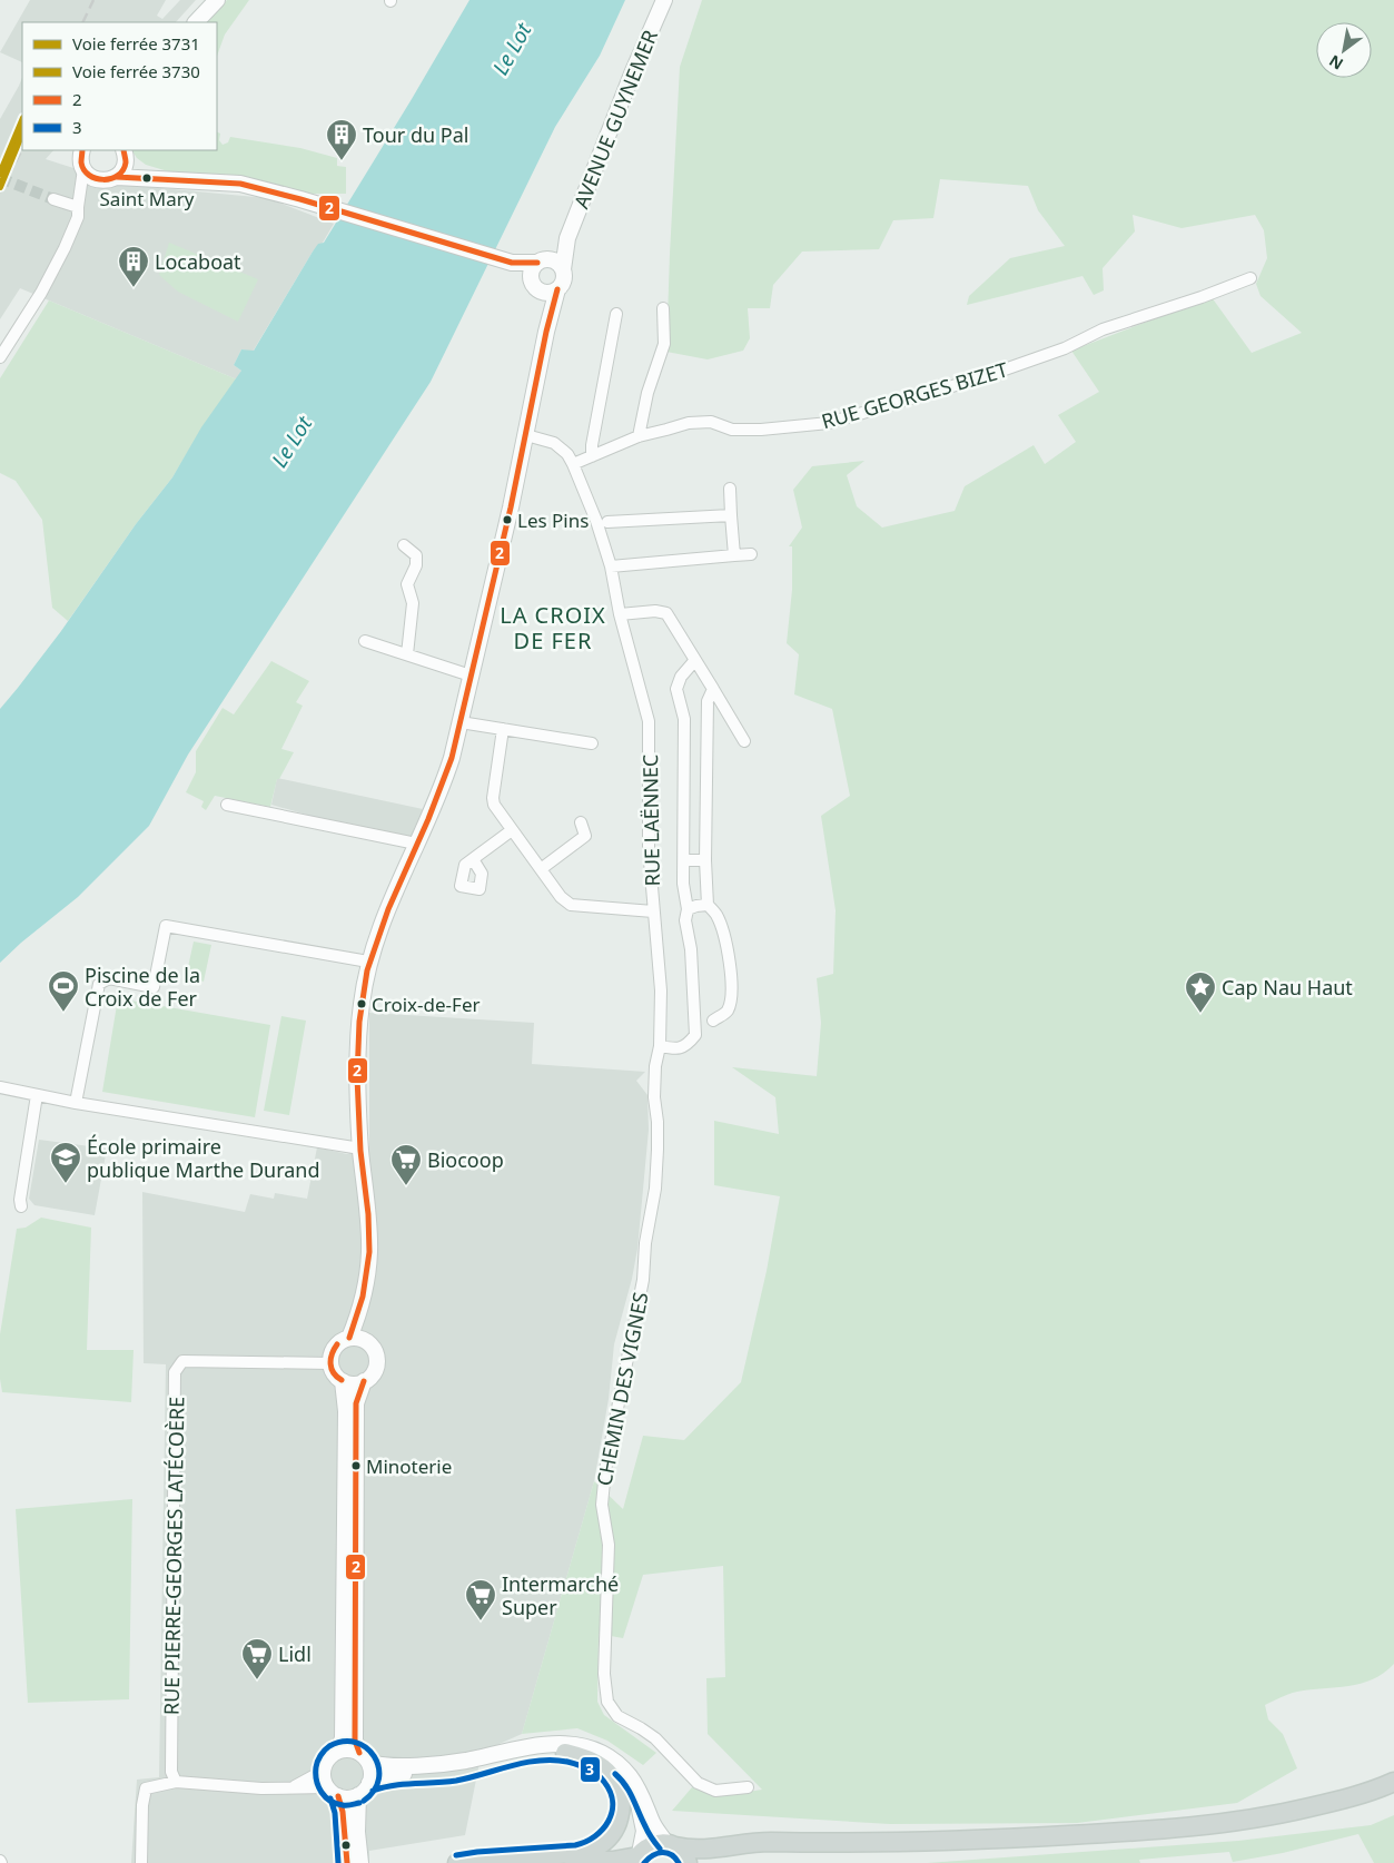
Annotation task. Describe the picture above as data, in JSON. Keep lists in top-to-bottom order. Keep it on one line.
{"streets":{"street":["AVENUE GUYNEMER","RUE GEORGES BIZET","RUE LAËNNEC","CHEMIN DES VIGNES","RUE PIERRE-GEORGES LATÉCOÈRE"]},"crossings":[["AVENUE GUYNEMER","RUE LAËNNEC"],["AVENUE GUYNEMER","RUE PIERRE-GEORGES LATÉCOÈRE"],["RUE GEORGES BIZET","RUE LAËNNEC"],["RUE LAËNNEC","CHEMIN DES VIGNES"]],"districts":["LA CROIX DE FER"],"water":["Le Lot"],"places":{"building":["Tour du Pal","Locaboat"],"other":["Saint Mary","Les Pins","Croix-de-Fer","Minoterie"],"sports":["Piscine de la Croix de Fer"],"place":["Cap Nau Haut"],"school or university":["École primaire publique Marthe Durand"],"supermarket":["Biocoop","Intermarché Super","Lidl"]},"lines":["rail line 3731","rail line 3730","transit line 2","transit line 3"],"legend":["Voie ferrée 3731","Voie ferrée 3730","2","3"],"north":"bottom left"}
